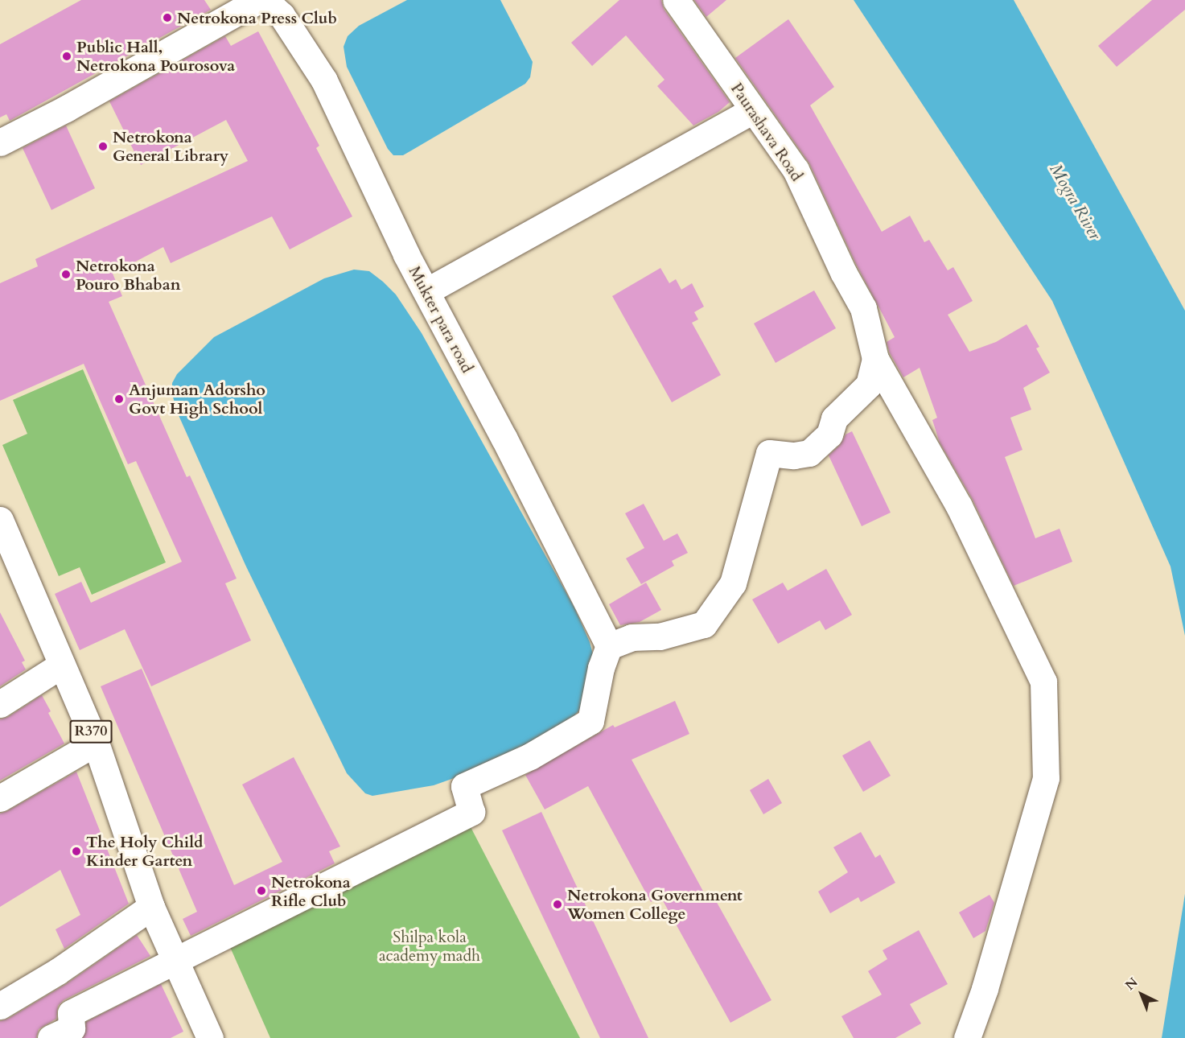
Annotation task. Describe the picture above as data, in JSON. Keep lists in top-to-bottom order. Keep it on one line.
{"streets":{"street":["Paurashava Road","Mukter para road","R370"]},"water":["Mogra River"],"parks":["Shilpa kola academy madh"],"places":["Netrokona Press Club","Public Hall, Netrokona Pourosova","Netrokona General Library","Netrokona Pouro Bhaban","Anjuman Adorsho Govt High School","The Holy Child Kinder Garten","Netrokona Rifle Club","Netrokona Government Women College"],"north":"top left"}
